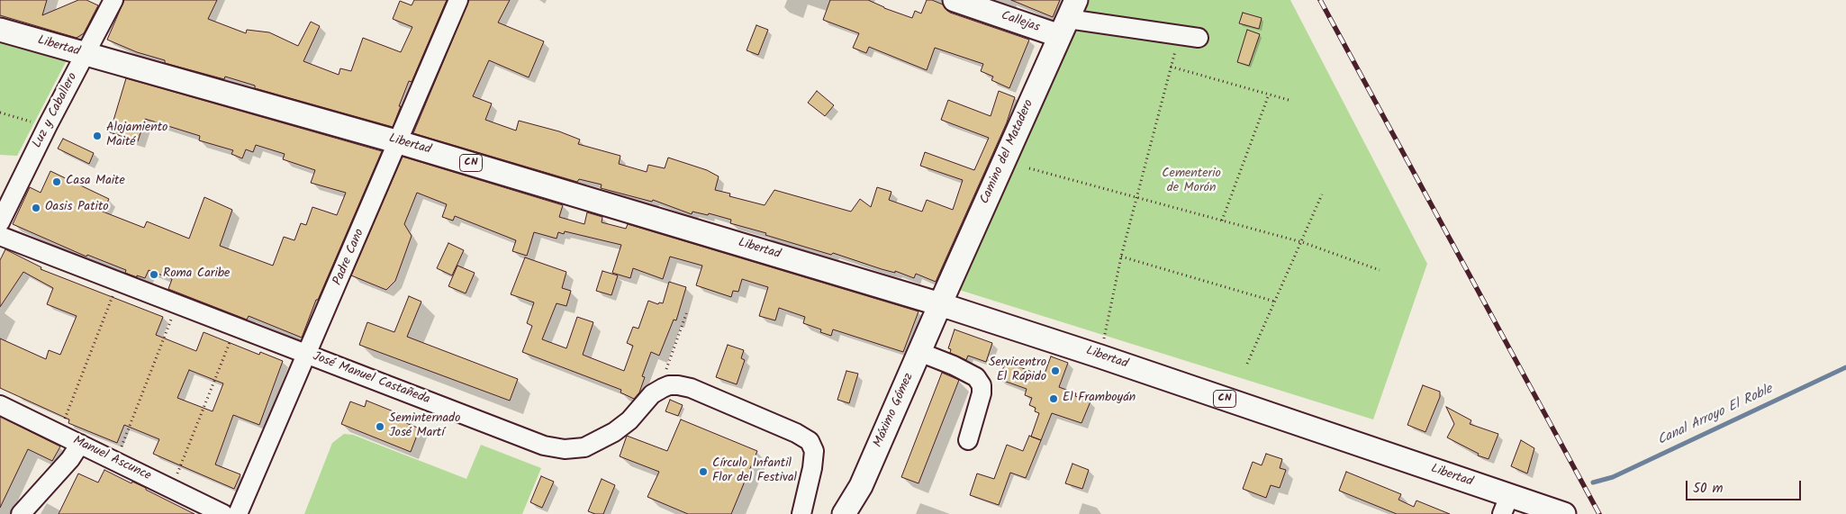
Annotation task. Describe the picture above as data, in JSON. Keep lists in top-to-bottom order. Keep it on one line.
{"streets":{"main road":["Callejas","Libertad","Camino del Matadero","CN","Máximo Gómez"],"street":["Luz y Caballero","Padre Cano","José Manuel Castañeda","Manuel Ascunce"]},"crossings":[["Callejas","Camino del Matadero"],["Libertad","Luz y Caballero"],["Libertad","Camino del Matadero"],["Libertad","CN"],["Libertad","Padre Cano"],["Libertad","Máximo Gómez"],["Camino del Matadero","Máximo Gómez"],["Padre Cano","José Manuel Castañeda"]],"water":["Canal Arroyo El Roble"],"parks":["Cementerio de Morón"],"places":["Alojamiento Maité","Casa Maite","Oasis Patito","Roma Caribe","Servicentro El Rápido","El Framboyán","Seminternado José Martí","Círculo Infantil Flor del Festival"],"scale_bar":"50 m"}
